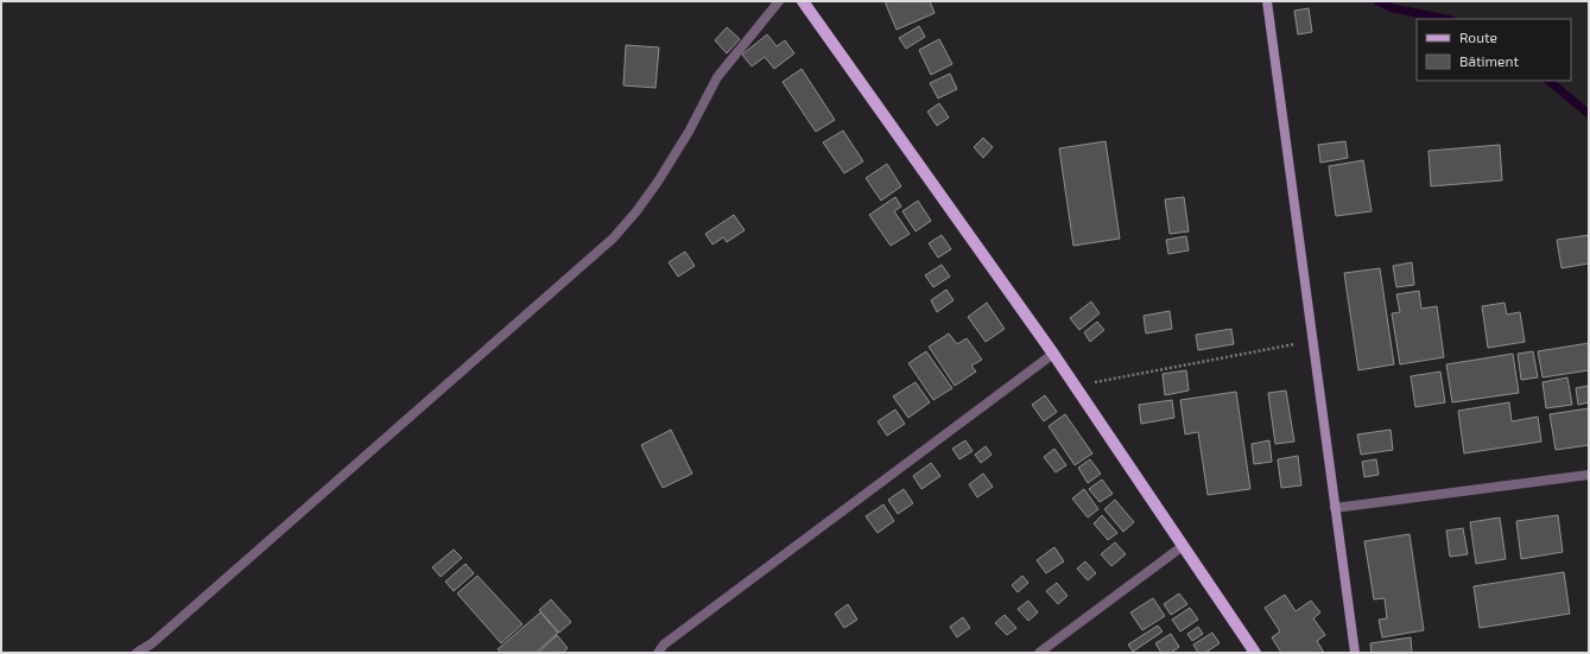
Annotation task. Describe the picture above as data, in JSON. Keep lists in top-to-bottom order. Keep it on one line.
{"legend":["Route","Bâtiment"]}
